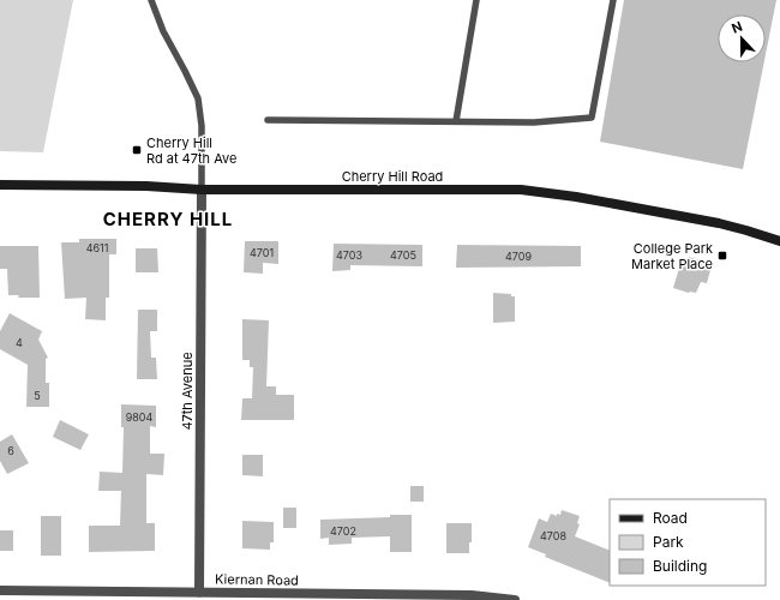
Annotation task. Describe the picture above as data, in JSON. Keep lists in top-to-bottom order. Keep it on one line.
{"streets":{"main road":["Cherry Hill Road"],"street":["47th Avenue","Kiernan Road"]},"crossings":[["Cherry Hill Road","47th Avenue"],["47th Avenue","Kiernan Road"]],"districts":["CHERRY HILL"],"places":{"transit":["Cherry Hill Rd at 47th Ave","College Park Market Place"]},"house_numbers":["4611","4701","4703","4705","4709","4","5","9804","6","4702","4708"],"legend":["Road","Park","Building"],"north":"top"}
